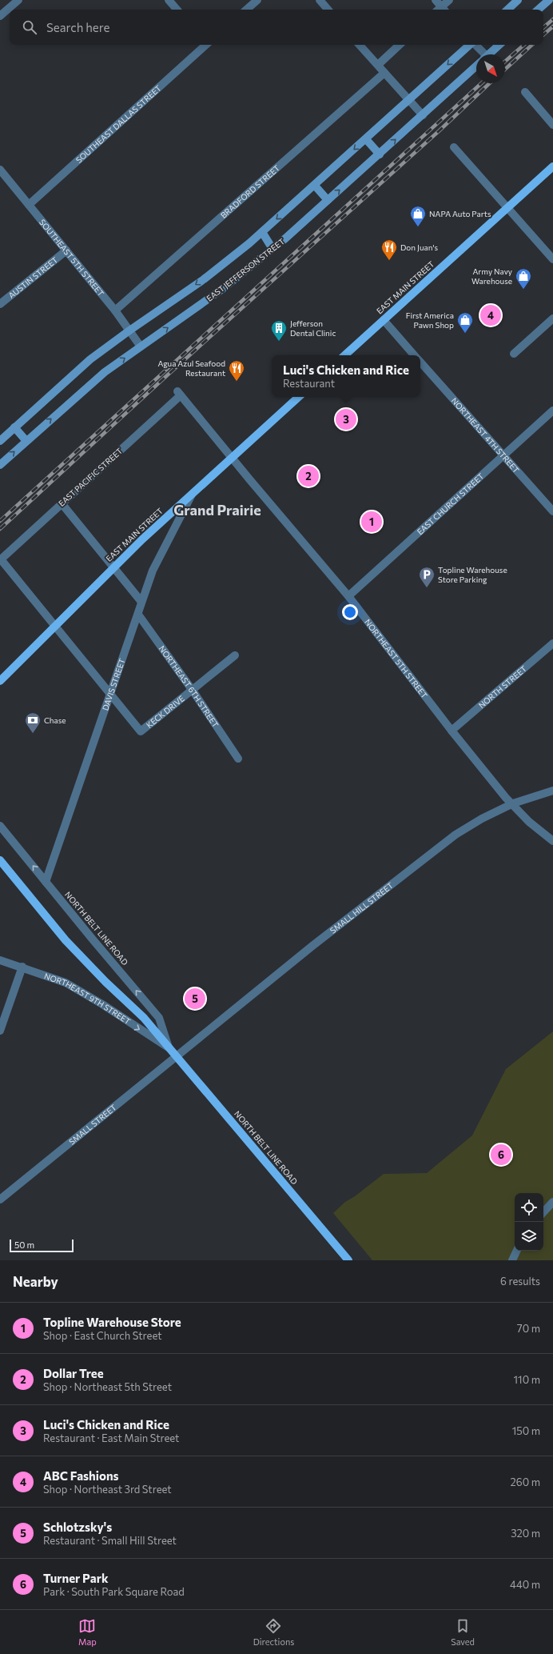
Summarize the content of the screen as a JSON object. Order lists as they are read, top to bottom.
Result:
{
  "streets": {
    "main road": ["EAST JEFFERSON STREET", "EAST MAIN STREET", "NORTH BELT LINE ROAD"],
    "street": [
      "SOUTHEAST DALLAS STREET",
      "BRADFORD STREET",
      "SOUTHEAST 5TH STREET",
      "AUSTIN STREET",
      "NORTHEAST 4TH STREET",
      "EAST PACIFIC STREET",
      "EAST CHURCH STREET",
      "NORTHEAST 5TH STREET",
      "DAVIS STREET",
      "NORTHEAST 6TH STREET",
      "NORTH STREET",
      "KECK DRIVE",
      "SMALL HILL STREET",
      "NORTHEAST 9TH STREET",
      "SMALL STREET"
    ]
  },
  "crossings": [
    ["SOUTHEAST DALLAS STREET", "SOUTHEAST 5TH STREET"],
    ["BRADFORD STREET", "SOUTHEAST 5TH STREET"],
    ["SOUTHEAST 5TH STREET", "EAST JEFFERSON STREET"],
    ["SOUTHEAST 5TH STREET", "AUSTIN STREET"],
    ["EAST MAIN STREET", "EAST PACIFIC STREET"],
    ["EAST MAIN STREET", "NORTHEAST 5TH STREET"],
    ["EAST MAIN STREET", "DAVIS STREET"],
    ["NORTHEAST 4TH STREET", "EAST CHURCH STREET"],
    ["EAST PACIFIC STREET", "NORTHEAST 5TH STREET"],
    ["EAST CHURCH STREET", "NORTHEAST 5TH STREET"],
    ["NORTHEAST 5TH STREET", "NORTH STREET"],
    ["NORTHEAST 5TH STREET", "SMALL HILL STREET"],
    ["DAVIS STREET", "NORTHEAST 6TH STREET"],
    ["DAVIS STREET", "KECK DRIVE"],
    ["DAVIS STREET", "NORTH BELT LINE ROAD"],
    ["NORTHEAST 6TH STREET", "KECK DRIVE"],
    ["SMALL HILL STREET", "SMALL STREET"],
    ["NORTH BELT LINE ROAD", "NORTHEAST 9TH STREET"],
    ["NORTH BELT LINE ROAD", "SMALL STREET"]
  ],
  "one_way": ["NORTHEAST 9TH STREET"],
  "districts": ["Grand Prairie"],
  "places": {
    "shop": ["NAPA Auto Parts", "Army Navy Warehouse", "First America Pawn Shop"],
    "restaurant": ["Don Juan's", "Agua Azul Seafood Restaurant"],
    "building": ["Jefferson Dental Clinic"],
    "parking": ["Topline Warehouse Store Parking"],
    "bank": ["Chase"]
  },
  "scale_bar": "50 m",
  "north": "bottom right",
  "page": {
    "search": "Search here",
    "pins": [
      "4",
      "3",
      "2",
      "1",
      "5",
      "6"
    ],
    "popup": ["Luci's Chicken and Rice", "Restaurant"],
    "scale": "50 m",
    "heading": ["Nearby", "6 results"],
    "list": [
      {
        "mark": "1",
        "name": "Topline Warehouse Store",
        "note": "Shop · East Church Street",
        "value": "70 m"
      },
      {
        "mark": "2",
        "name": "Dollar Tree",
        "note": "Shop · Northeast 5th Street",
        "value": "110 m"
      },
      {
        "mark": "3",
        "name": "Luci's Chicken and Rice",
        "note": "Restaurant · East Main Street",
        "value": "150 m"
      },
      {
        "mark": "4",
        "name": "ABC Fashions",
        "note": "Shop · Northeast 3rd Street",
        "value": "260 m"
      },
      {
        "mark": "5",
        "name": "Schlotzsky's",
        "note": "Restaurant · Small Hill Street",
        "value": "320 m"
      },
      {
        "mark": "6",
        "name": "Turner Park",
        "note": "Park · South Park Square Road",
        "value": "440 m"
      }
    ],
    "nav": ["Map", "Directions", "Saved"]
  }
}
